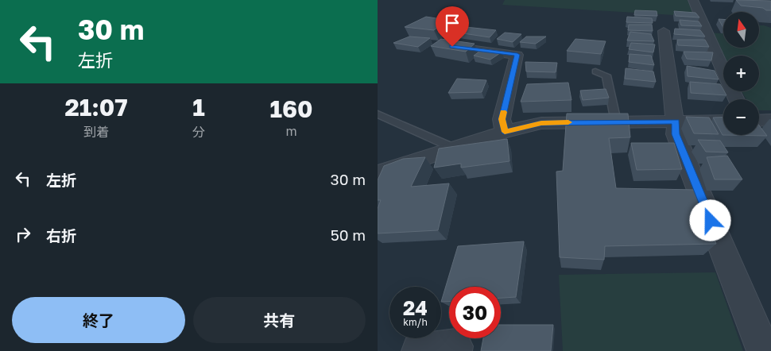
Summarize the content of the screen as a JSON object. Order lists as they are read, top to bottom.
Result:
{
  "north": "top",
  "page": {
    "turn": ["30 m", "左折"],
    "map_buttons": ["+", "−"],
    "eta": [
      "21:07",
      "到着",
      "1",
      "分",
      "160",
      "m"
    ],
    "list": [
      {
        "name": "左折",
        "value": "30 m"
      },
      {
        "name": "右折",
        "value": "50 m"
      }
    ],
    "speed": "24 km/h",
    "limit": "30",
    "buttons": ["終了", "共有"]
  }
}
